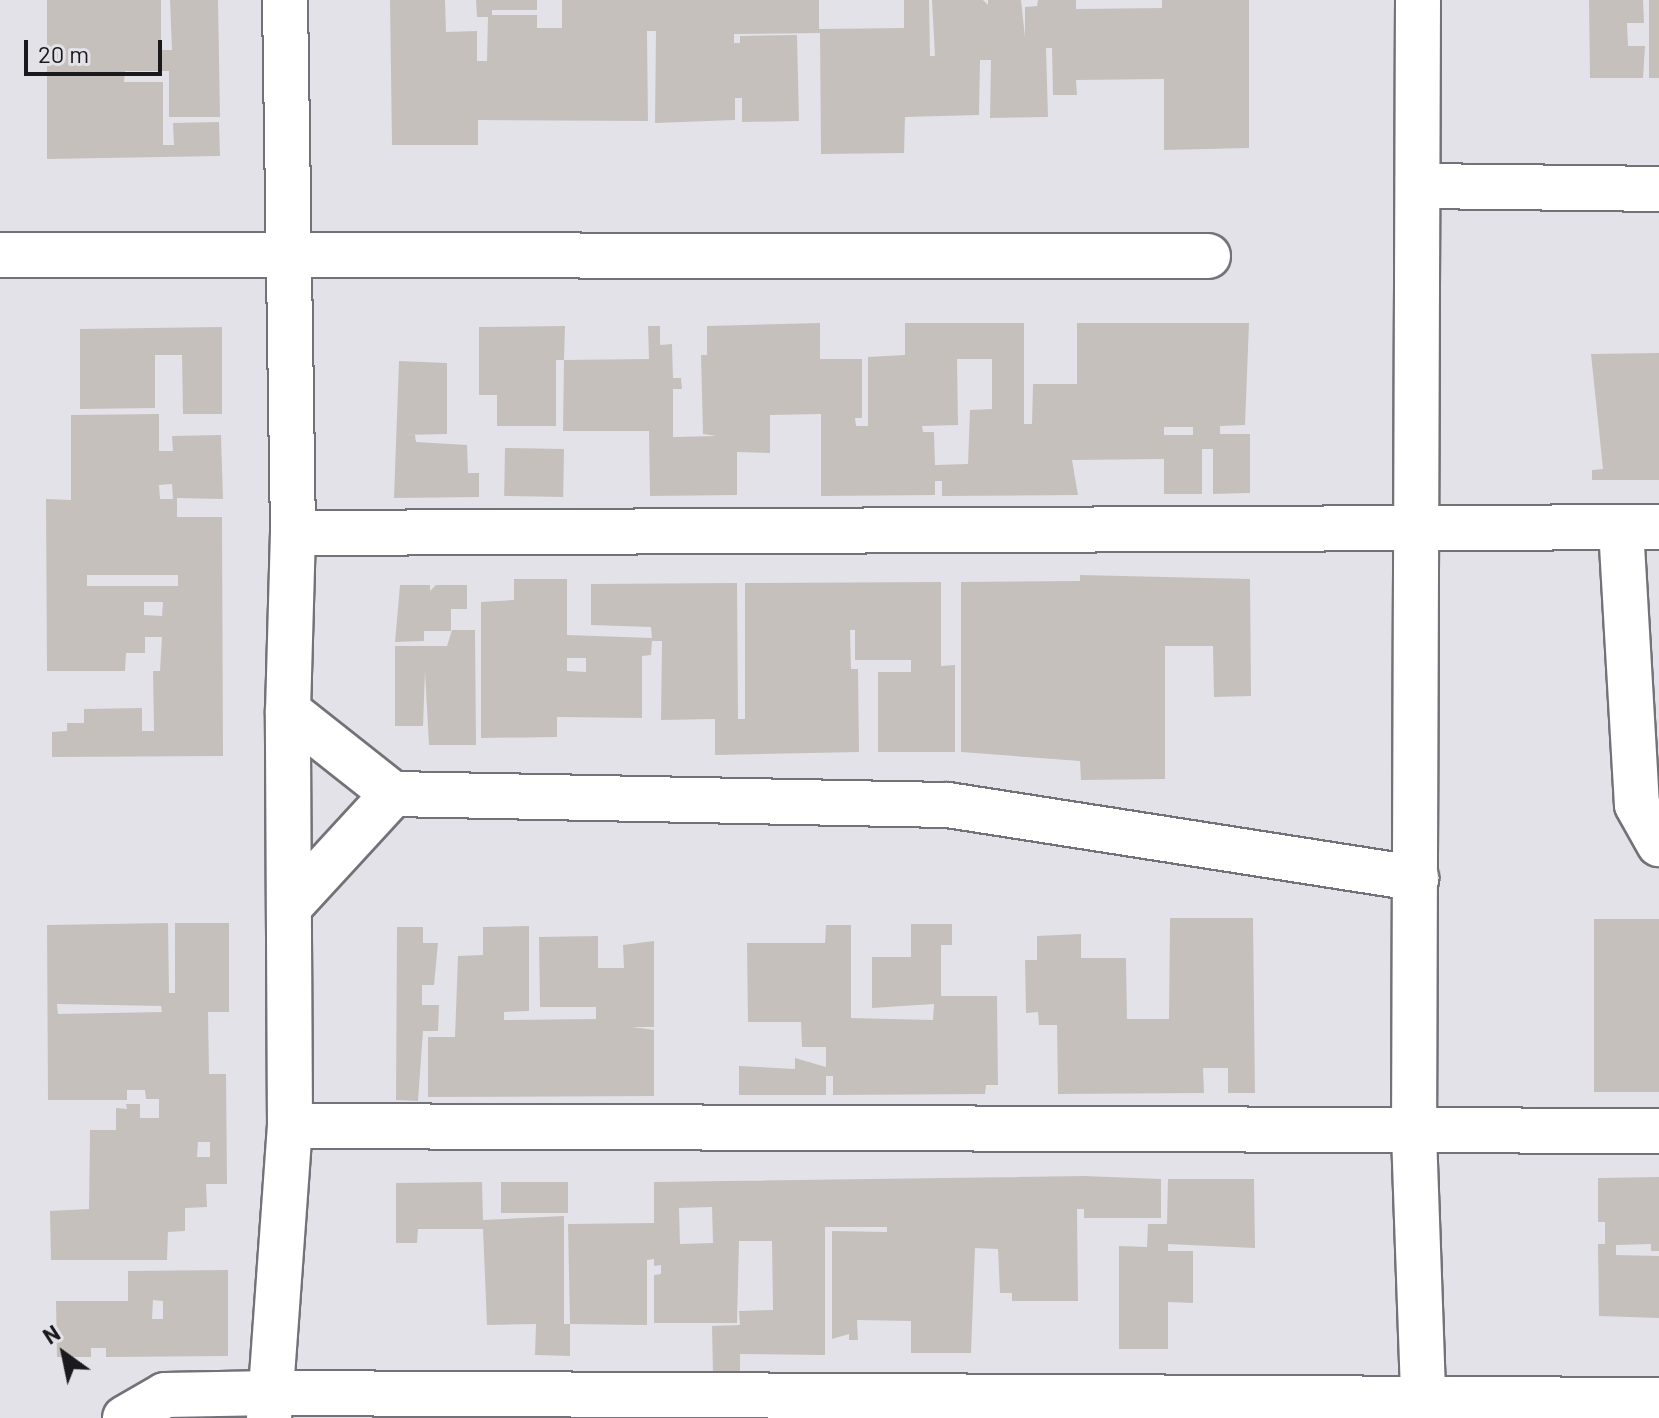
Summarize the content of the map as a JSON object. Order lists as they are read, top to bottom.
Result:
{
  "scale_bar": "20 m",
  "north": "top left"
}
